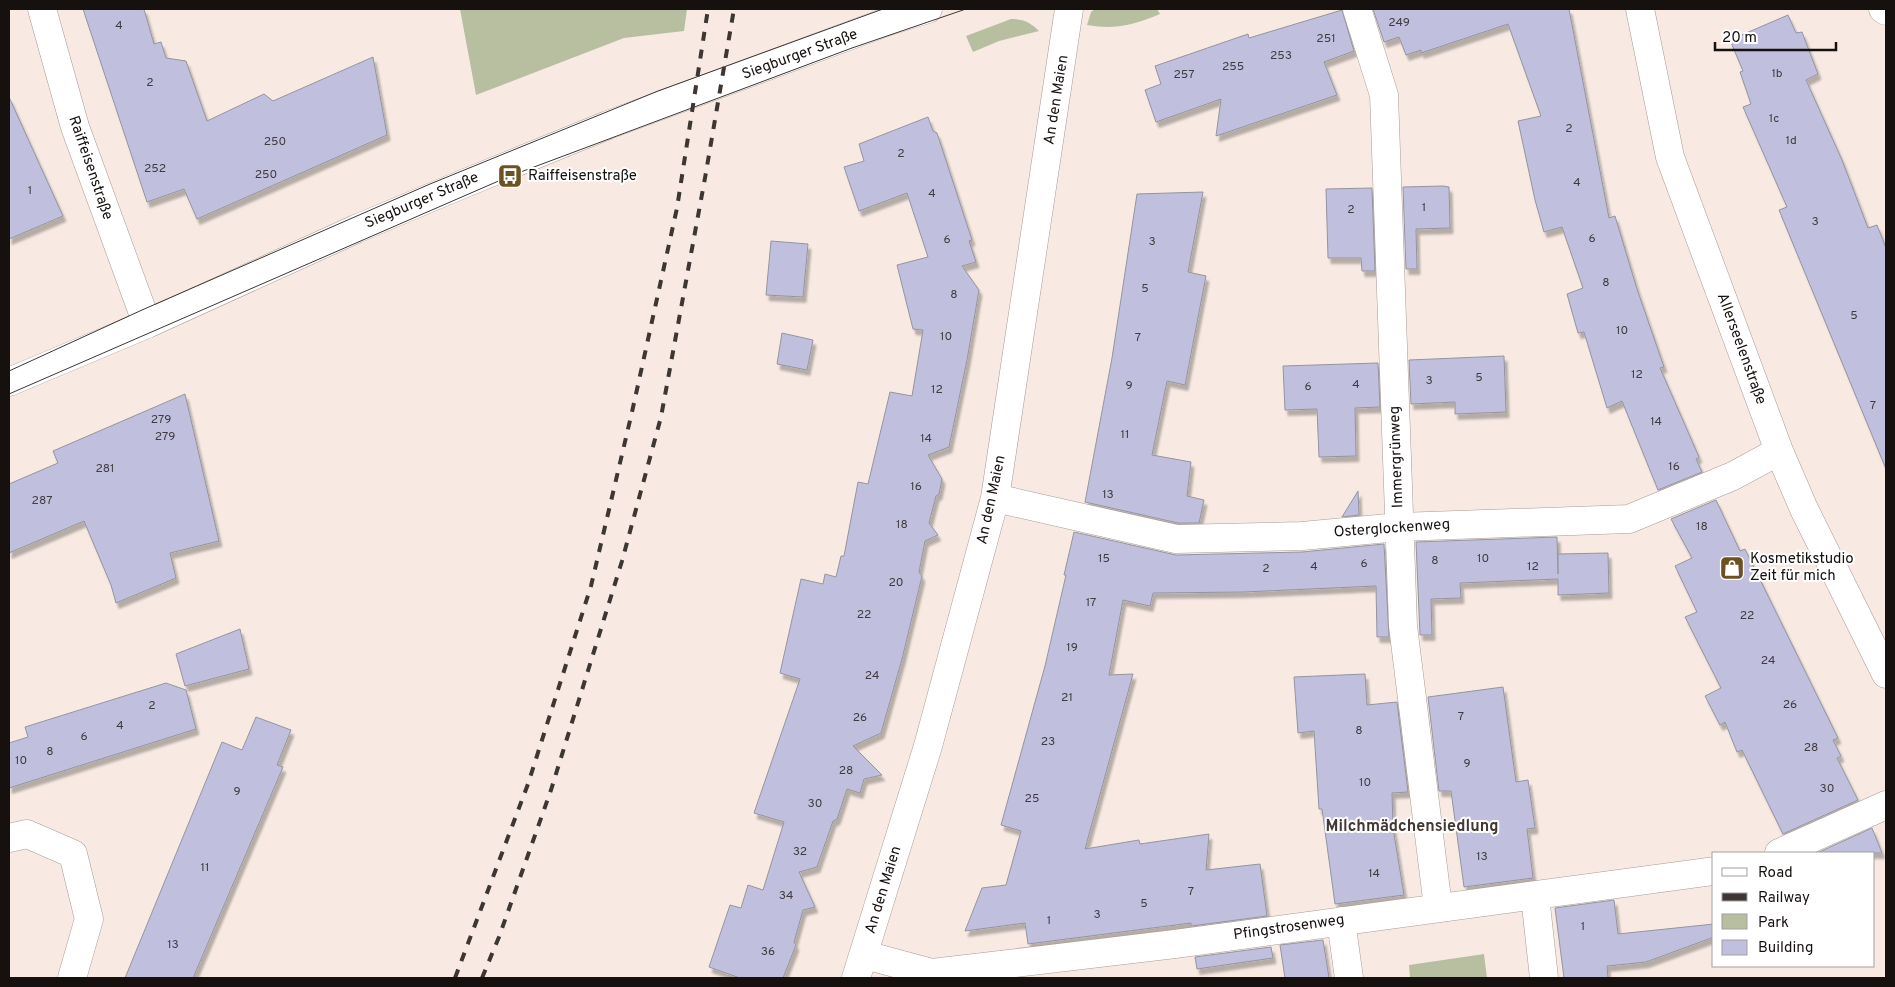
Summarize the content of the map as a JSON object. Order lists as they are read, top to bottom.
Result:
{
  "streets": {
    "street": [
      "Siegburger Straße",
      "An den Maien",
      "Raiffeisenstraße",
      "Allerseelenstraße",
      "Immergrünweg",
      "Osterglockenweg",
      "Pfingstrosenweg"
    ]
  },
  "crossings": [
    ["Siegburger Straße", "Raiffeisenstraße"],
    ["An den Maien", "Osterglockenweg"],
    ["An den Maien", "Pfingstrosenweg"],
    ["Allerseelenstraße", "Osterglockenweg"],
    ["Immergrünweg", "Osterglockenweg"],
    ["Immergrünweg", "Pfingstrosenweg"]
  ],
  "districts": ["Milchmädchensiedlung"],
  "places": {
    "bus stop": ["Raiffeisenstraße"],
    "shop": ["Kosmetikstudio Zeit für mich"]
  },
  "house_numbers": [
    "249",
    "4",
    "251",
    "253",
    "255",
    "1b",
    "257",
    "2",
    "1c",
    "2",
    "1d",
    "250",
    "2",
    "252",
    "250",
    "4",
    "1",
    "4",
    "1",
    "2",
    "3",
    "6",
    "6",
    "3",
    "8",
    "5",
    "8",
    "5",
    "10",
    "10",
    "7",
    "12",
    "5",
    "3",
    "4",
    "9",
    "6",
    "12",
    "7",
    "279",
    "14",
    "11",
    "279",
    "14",
    "16",
    "281",
    "16",
    "13",
    "287",
    "18",
    "18",
    "15",
    "10",
    "8",
    "6",
    "4",
    "12",
    "2",
    "20",
    "17",
    "22",
    "22",
    "19",
    "24",
    "24",
    "21",
    "26",
    "2",
    "7",
    "26",
    "4",
    "8",
    "6",
    "23",
    "28",
    "8",
    "10",
    "9",
    "28",
    "10",
    "30",
    "9",
    "25",
    "30",
    "32",
    "13",
    "11",
    "14",
    "7",
    "34",
    "5",
    "3",
    "1",
    "1",
    "13",
    "36"
  ],
  "legend": [
    "Road",
    "Railway",
    "Park",
    "Building"
  ],
  "scale_bar": "20 m"
}
